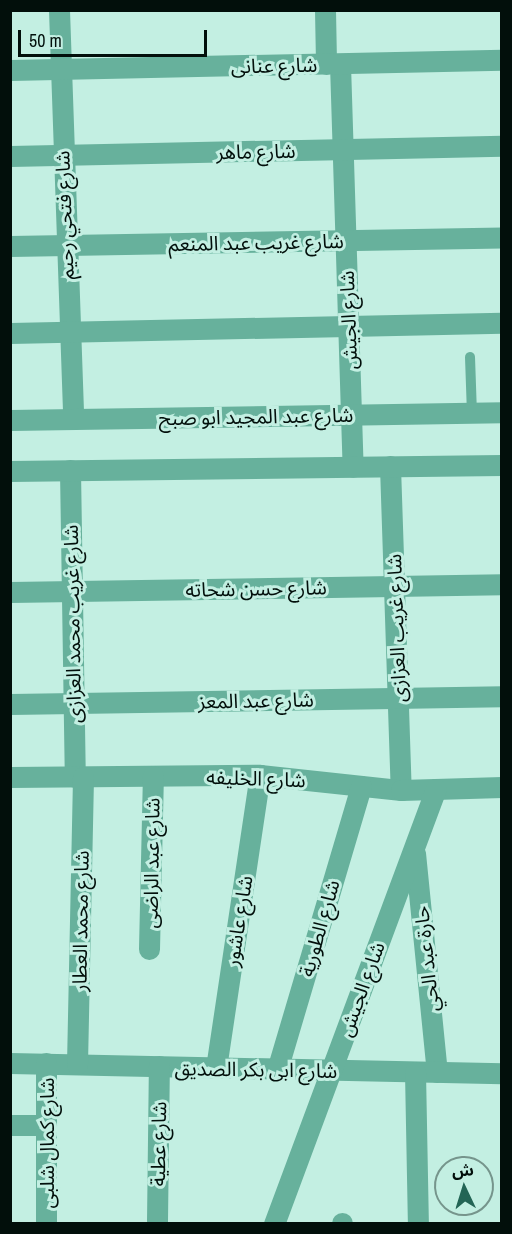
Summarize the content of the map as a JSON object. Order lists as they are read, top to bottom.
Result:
{
  "streets": {
    "street": [
      "شارع عنانى",
      "شارع ماهر",
      "شارع فتحي رحيم",
      "شارع غريب عبد المنعم",
      "شارع الجيش",
      "شارع عبد المجيد ابو صبح",
      "شارع حسن شحاته",
      "شارع غريب محمد العزازى",
      "شارع غريب العزازى",
      "شارع عبد المعز",
      "شارع الخليفه",
      "شارع عبد الراضى",
      "شارع محمد العطار",
      "شارع عاشور",
      "شارع الطورية",
      "حارة عبد الحي",
      "شارع ابى بكر الصديق",
      "شارع كمال شلبى",
      "شارع عطية"
    ]
  },
  "crossings": [
    ["شارع عنانى", "شارع فتحي رحيم"],
    ["شارع عنانى", "شارع الجيش"],
    ["شارع ماهر", "شارع فتحي رحيم"],
    ["شارع ماهر", "شارع الجيش"],
    ["شارع فتحي رحيم", "شارع غريب عبد المنعم"],
    ["شارع فتحي رحيم", "شارع عبد المجيد ابو صبح"],
    ["شارع غريب عبد المنعم", "شارع الجيش"],
    ["شارع الجيش", "شارع عبد المجيد ابو صبح"],
    ["شارع الجيش", "شارع الخليفه"],
    ["شارع الجيش", "حارة عبد الحي"],
    ["شارع الجيش", "شارع ابى بكر الصديق"],
    ["شارع حسن شحاته", "شارع غريب محمد العزازى"],
    ["شارع حسن شحاته", "شارع غريب العزازى"],
    ["شارع غريب محمد العزازى", "شارع عبد المعز"],
    ["شارع غريب محمد العزازى", "شارع الخليفه"],
    ["شارع غريب محمد العزازى", "شارع محمد العطار"],
    ["شارع غريب العزازى", "شارع عبد المعز"],
    ["شارع غريب العزازى", "شارع الخليفه"],
    ["شارع الخليفه", "شارع عبد الراضى"],
    ["شارع الخليفه", "شارع محمد العطار"],
    ["شارع الخليفه", "شارع عاشور"],
    ["شارع الخليفه", "شارع الطورية"],
    ["شارع محمد العطار", "شارع ابى بكر الصديق"],
    ["شارع عاشور", "شارع ابى بكر الصديق"],
    ["شارع الطورية", "شارع ابى بكر الصديق"],
    ["حارة عبد الحي", "شارع ابى بكر الصديق"],
    ["شارع ابى بكر الصديق", "شارع كمال شلبى"],
    ["شارع ابى بكر الصديق", "شارع عطية"]
  ],
  "scale_bar": "50 m",
  "north": "top"
}
